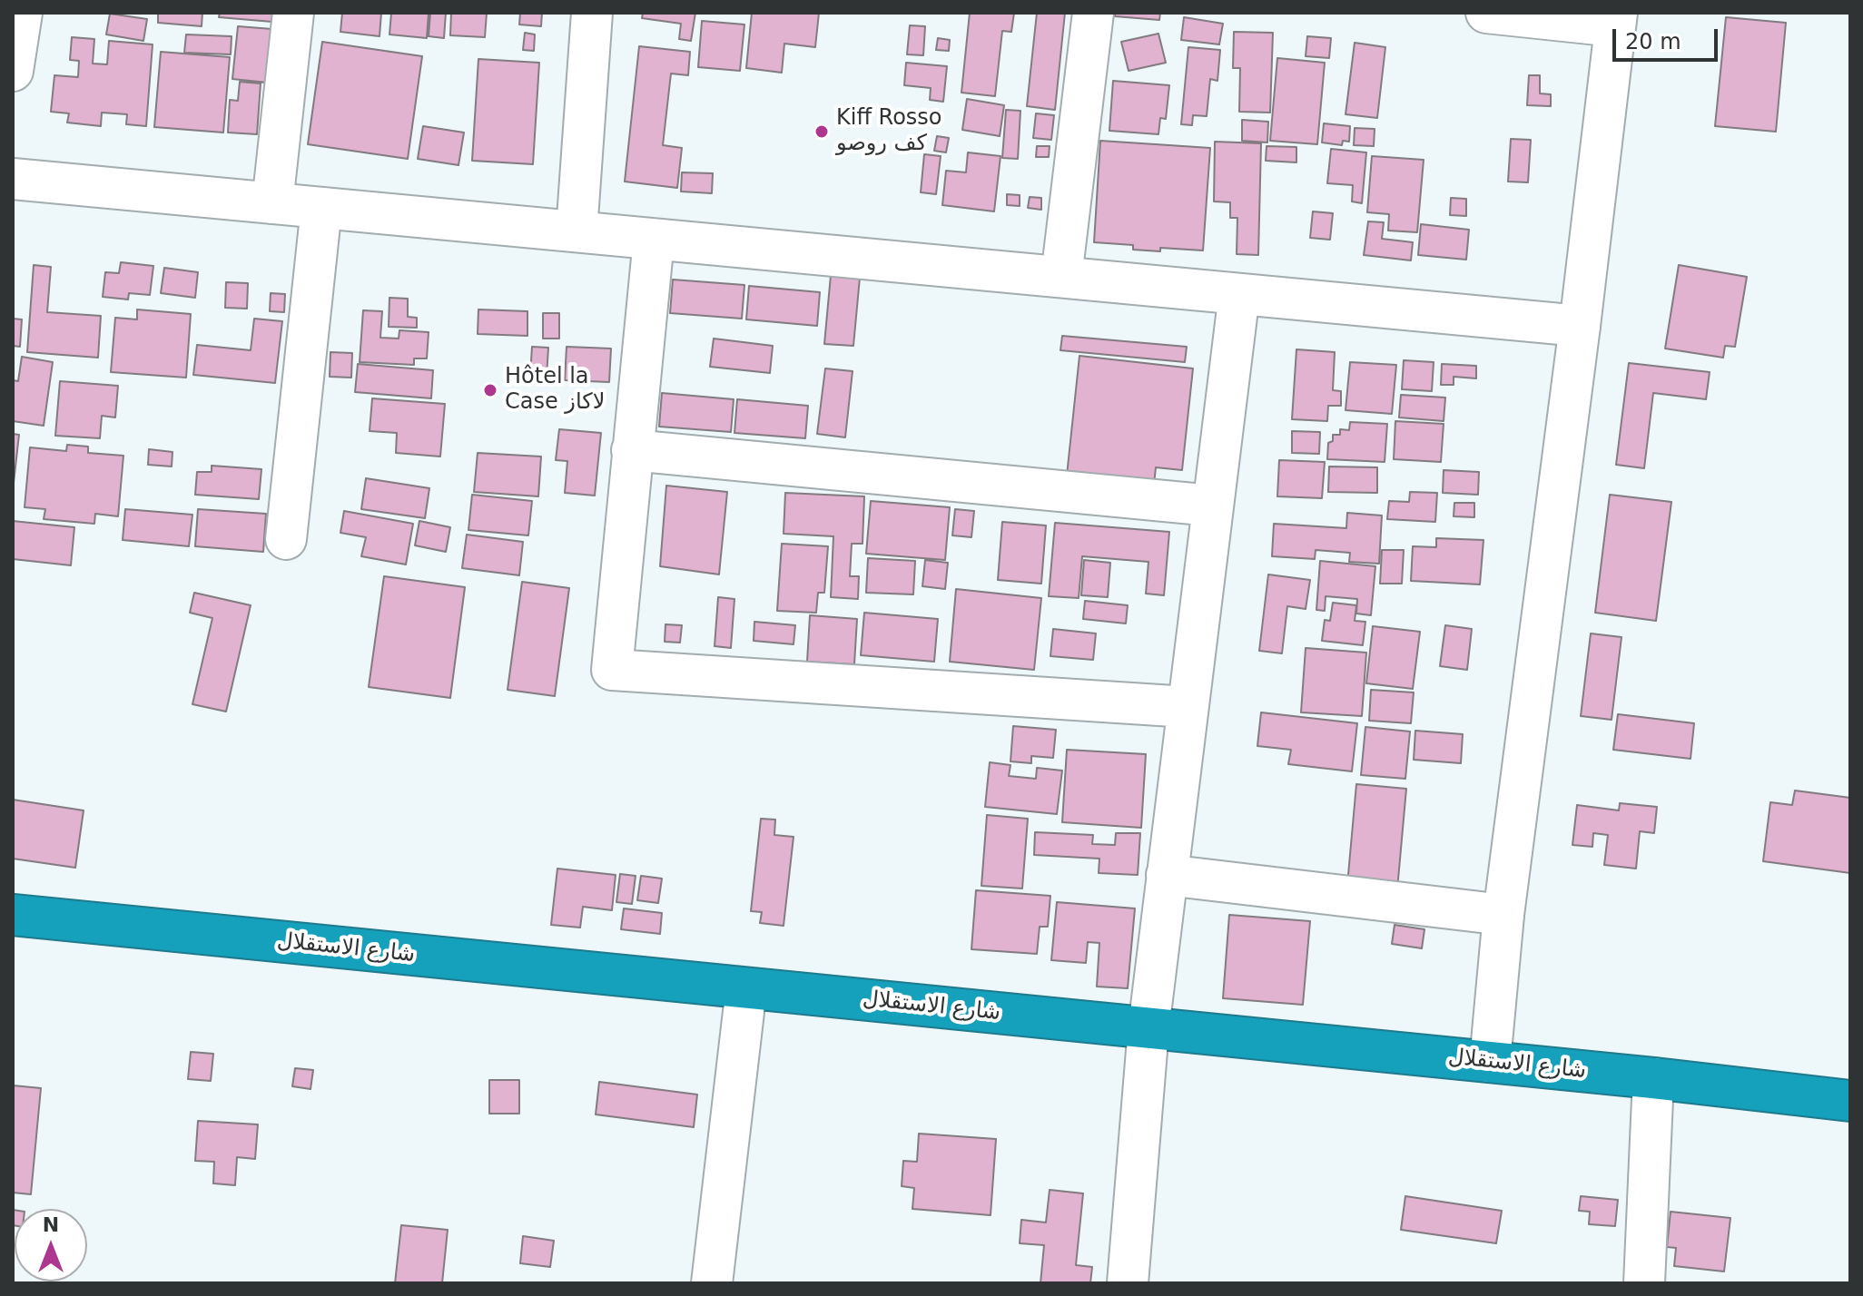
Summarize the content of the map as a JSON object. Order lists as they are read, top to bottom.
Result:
{
  "streets": {
    "highway": ["شارع الاستقلال"]
  },
  "places": ["Kiff Rosso كف روصو", "Hôtel la Case لاكاز"],
  "scale_bar": "20 m",
  "north": "top"
}
